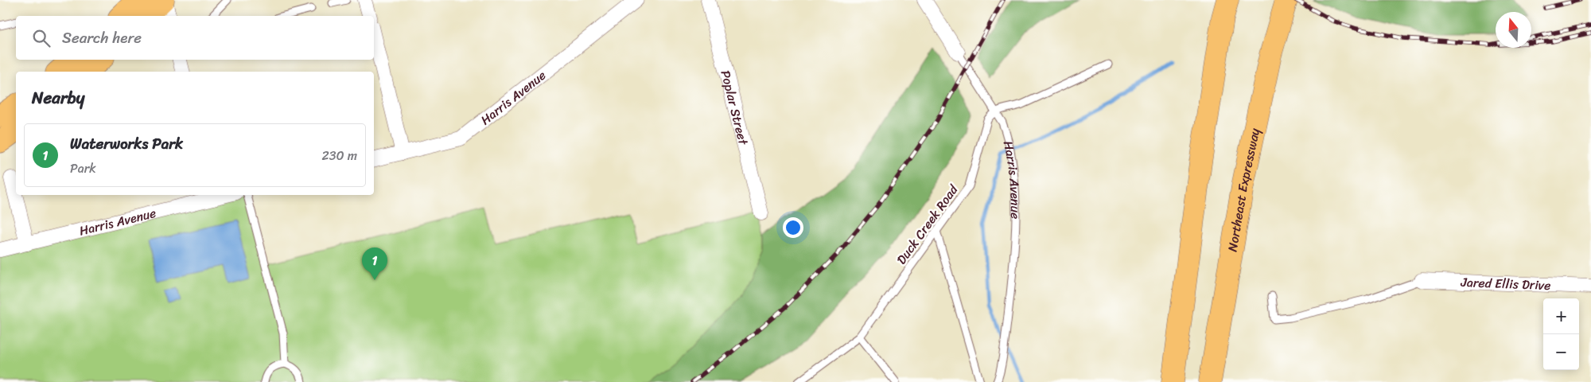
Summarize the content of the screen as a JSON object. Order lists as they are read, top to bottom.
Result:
{
  "streets": {
    "highway": ["Northeast Expressway"],
    "street": ["Harris Avenue", "Poplar Street", "Jared Ellis Drive"],
    "lane": ["Duck Creek Road"]
  },
  "crossings": [
    ["Harris Avenue", "Duck Creek Road"]
  ],
  "north": "top",
  "page": {
    "search": "Search here",
    "heading": "Nearby",
    "list": [
      {
        "mark": "1",
        "name": "Waterworks Park",
        "note": "Park",
        "value": "230 m"
      }
    ],
    "pins": "1",
    "map_buttons": ["+", "−"]
  }
}
